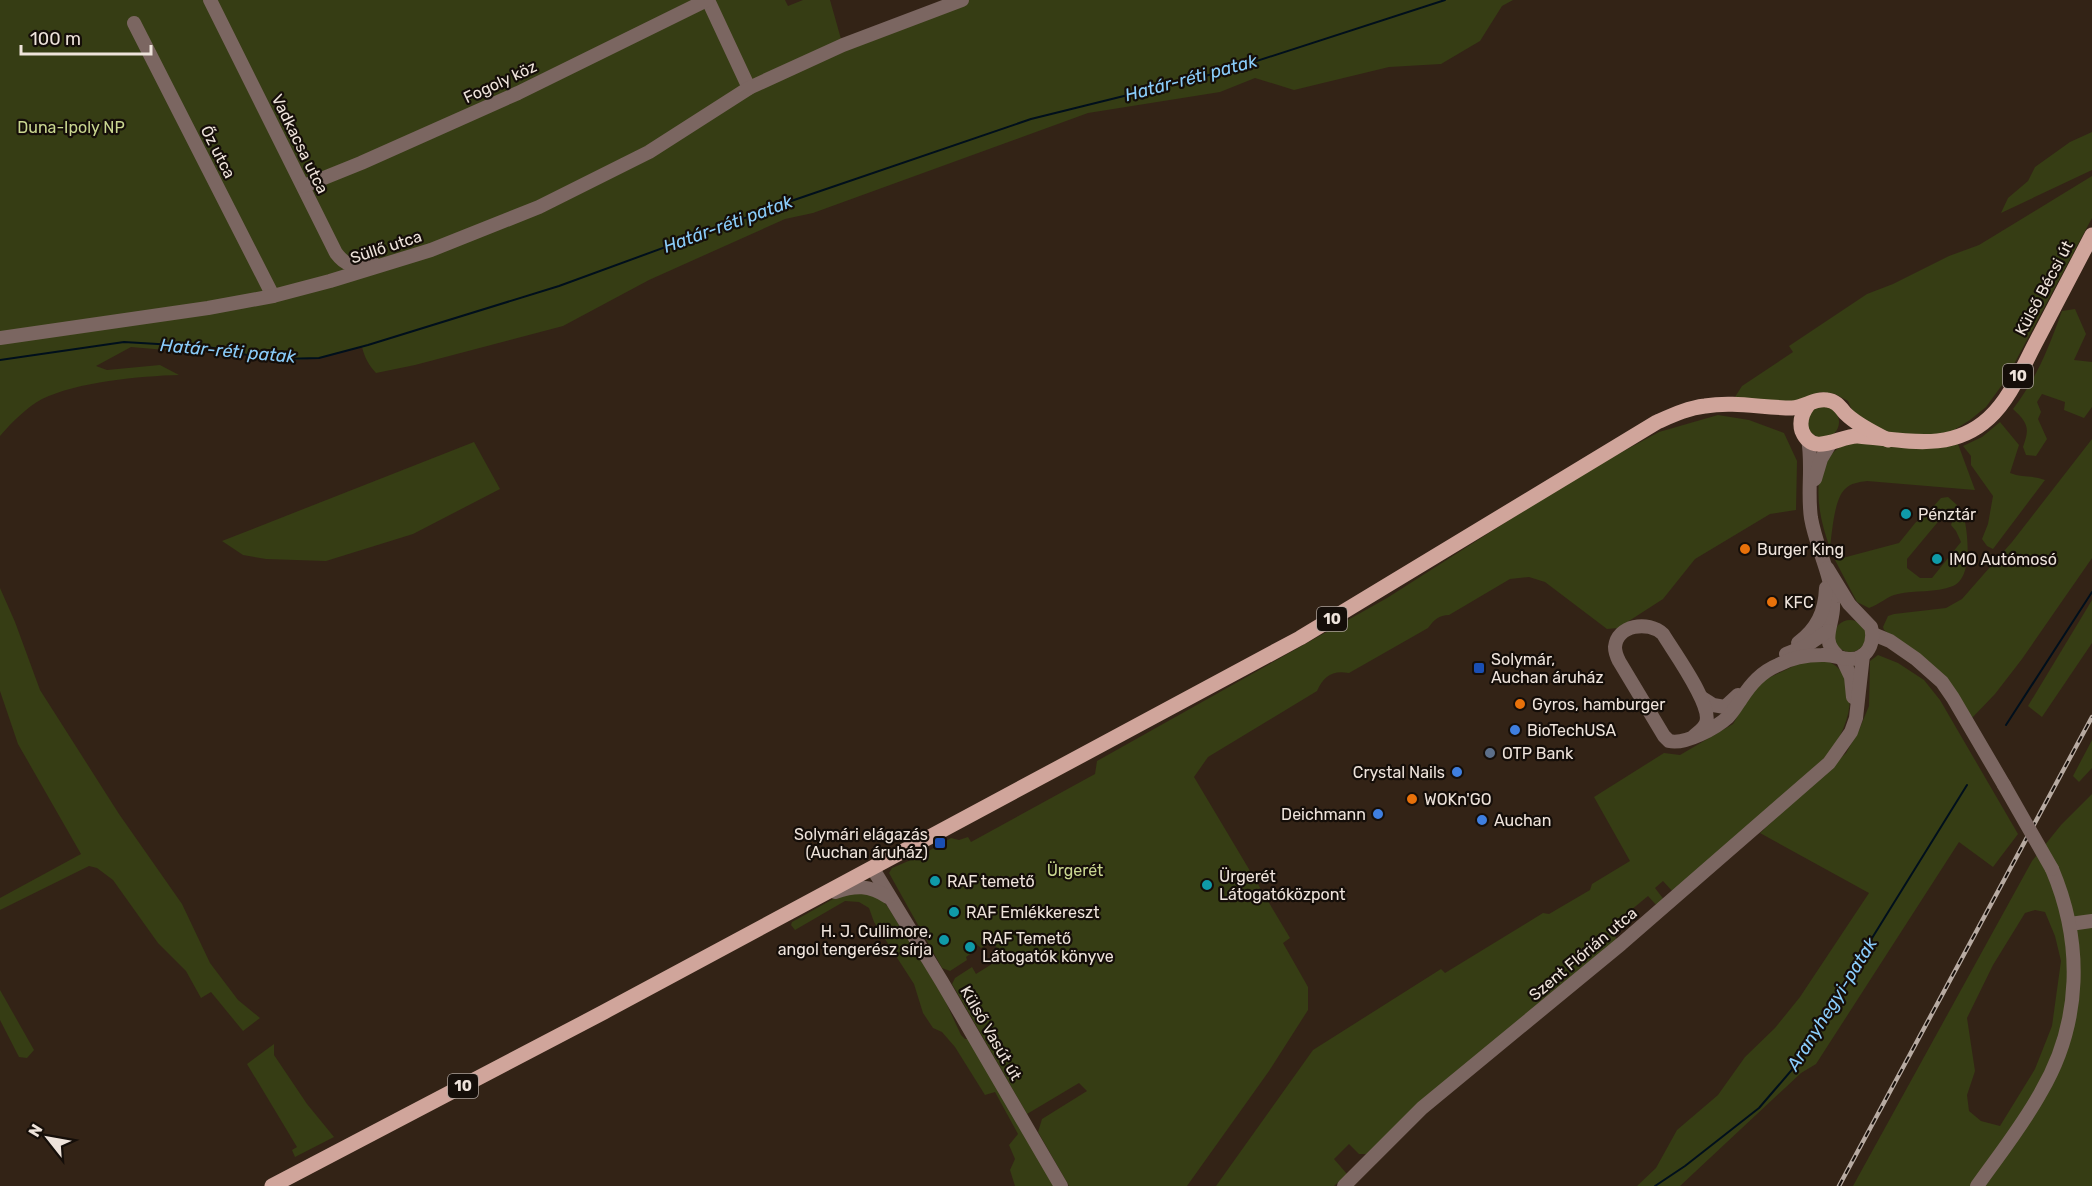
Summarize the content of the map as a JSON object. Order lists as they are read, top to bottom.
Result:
{
  "streets": {
    "main road": ["Külső Bécsi út", "10"],
    "street": [
      "Fogoly köz",
      "Vadkacsa utca",
      "Őz utca",
      "Süllő utca",
      "Szent Flórián utca",
      "Külső Vasút út"
    ]
  },
  "crossings": [
    ["Fogoly köz", "Vadkacsa utca"],
    ["Vadkacsa utca", "Süllő utca"],
    ["Őz utca", "Süllő utca"],
    ["Külső Bécsi út", "10"],
    ["10", "Külső Vasút út"]
  ],
  "water": ["Határ-réti patak", "Aranyhegyi-patak"],
  "parks": ["Duna-Ipoly NP", "Ürgerét"],
  "places": {
    "other": [
      "Pénztár",
      "Burger King",
      "IMO Autómosó",
      "KFC",
      "Gyros, hamburger",
      "BioTechUSA",
      "OTP Bank",
      "Crystal Nails",
      "WOKn'GO",
      "Deichmann",
      "Auchan",
      "RAF temető",
      "Ürgerét Látogatóközpont",
      "RAF Emlékkereszt",
      "H. J. Cullimore, angol tengerész sírja",
      "RAF Temető Látogatók könyve"
    ],
    "transit": ["Solymár, Auchan áruház", "Solymári elágazás (Auchan áruház)"]
  },
  "scale_bar": "100 m",
  "north": "top left"
}
